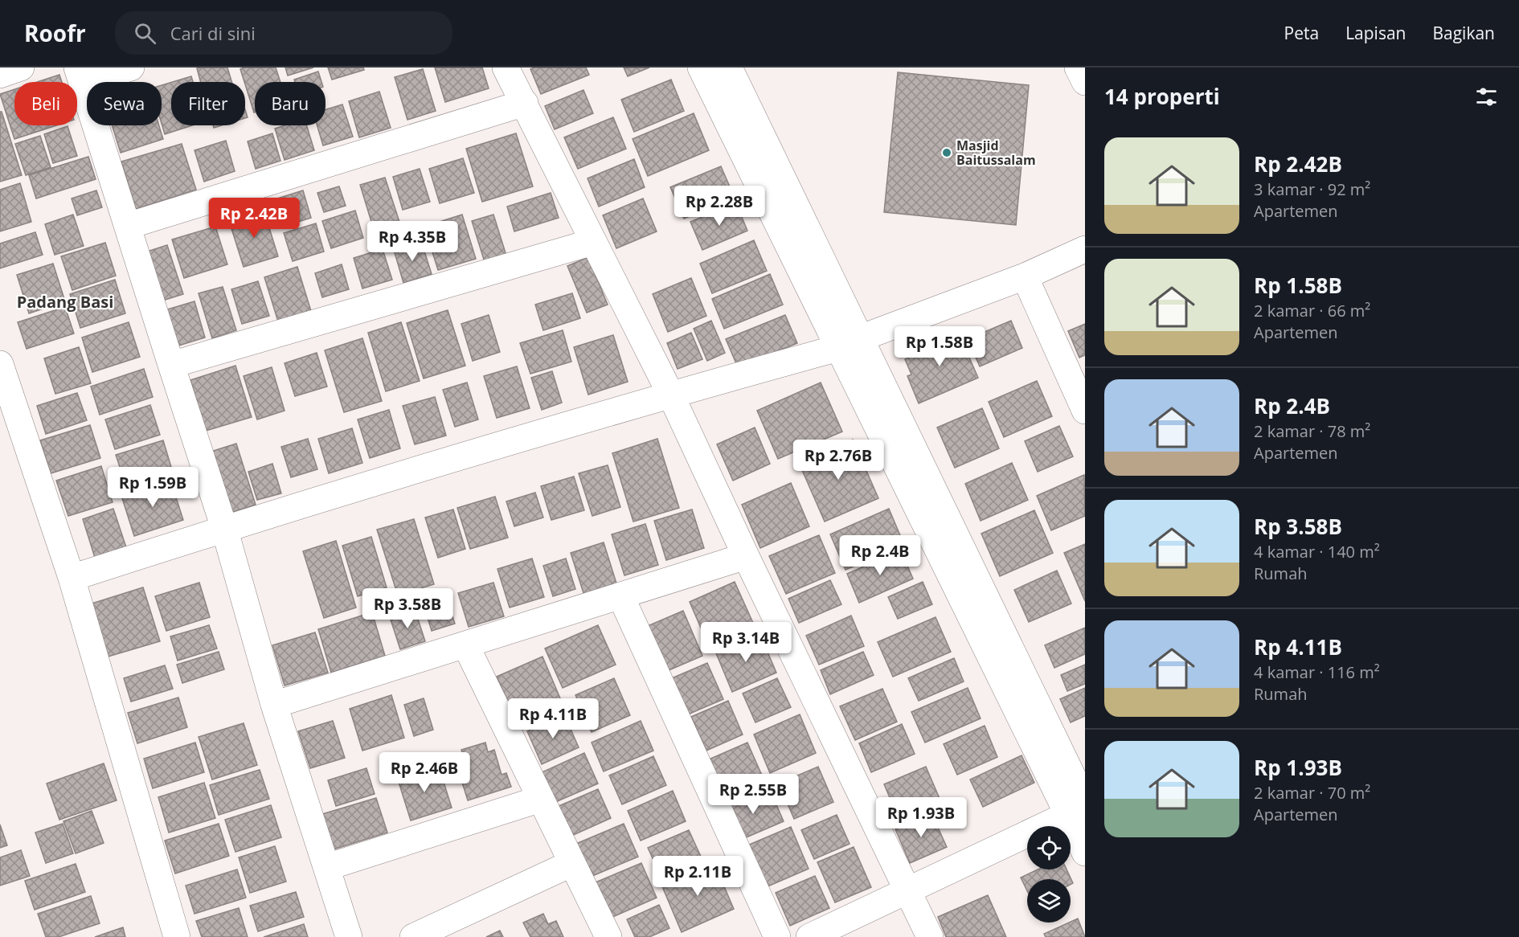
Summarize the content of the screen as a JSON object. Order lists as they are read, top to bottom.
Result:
{
  "districts": ["Padang Basi"],
  "places": ["Masjid Baitussalam"],
  "page": {
    "header": "Roofr",
    "search": "Cari di sini",
    "nav": ["Peta", "Lapisan", "Bagikan"],
    "heading": "14 properti",
    "chip": [
      "Beli",
      "Sewa",
      "Filter",
      "Baru"
    ],
    "list": [
      {
        "name": "Rp 2.42B",
        "note": "3 kamar · 92 m² · Apartemen"
      },
      {
        "name": "Rp 1.58B",
        "note": "2 kamar · 66 m² · Apartemen"
      },
      {
        "name": "Rp 2.4B",
        "note": "2 kamar · 78 m² · Apartemen"
      },
      {
        "name": "Rp 3.58B",
        "note": "4 kamar · 140 m² · Rumah"
      },
      {
        "name": "Rp 4.11B",
        "note": "4 kamar · 116 m² · Rumah"
      },
      {
        "name": "Rp 1.93B",
        "note": "2 kamar · 70 m² · Apartemen"
      }
    ],
    "price": [
      "Rp 2.28B",
      "Rp 2.42B",
      "Rp 4.35B",
      "Rp 1.58B",
      "Rp 2.76B",
      "Rp 1.59B",
      "Rp 2.4B",
      "Rp 3.58B",
      "Rp 3.14B",
      "Rp 4.11B",
      "Rp 2.46B",
      "Rp 2.55B",
      "Rp 1.93B",
      "Rp 2.11B"
    ]
  }
}
